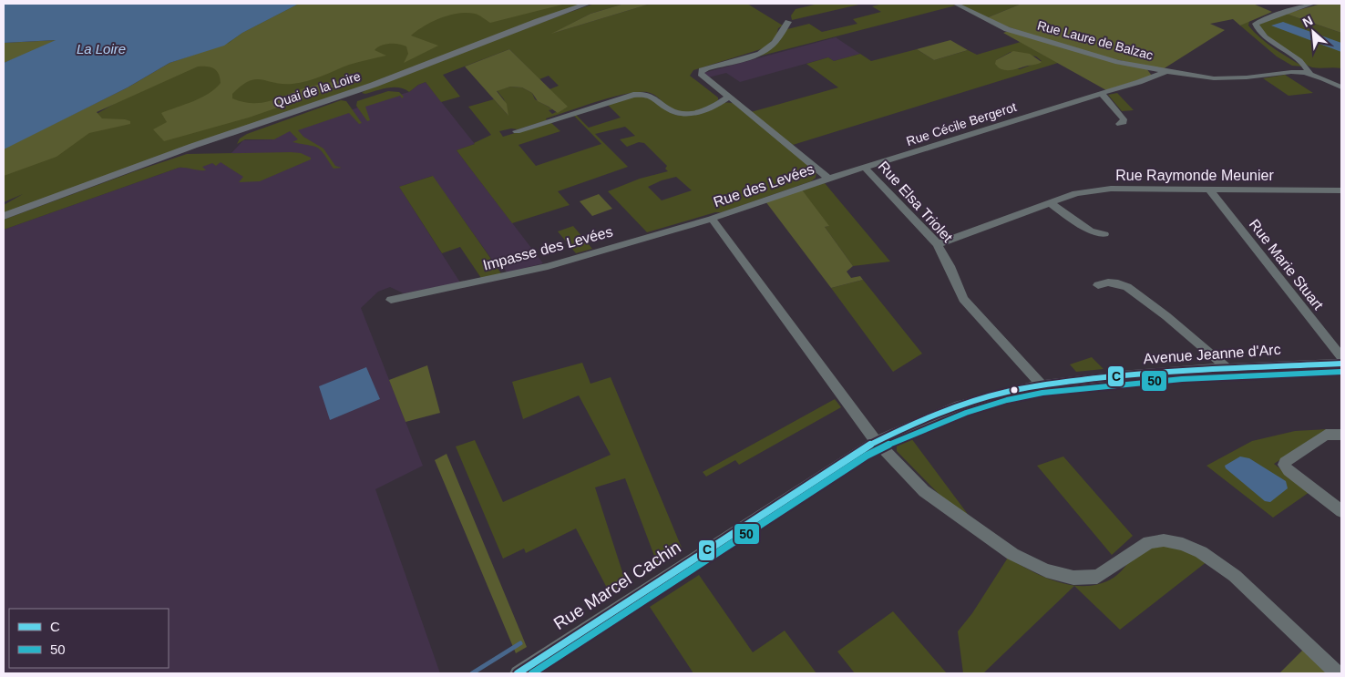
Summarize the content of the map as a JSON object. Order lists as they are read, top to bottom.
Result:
{
  "streets": {
    "main road": ["Quai de la Loire"],
    "street": [
      "Rue Laure de Balzac",
      "Rue Cécile Bergerot",
      "Rue Raymonde Meunier",
      "Rue des Levées",
      "Rue Elsa Triolet",
      "Impasse des Levées",
      "Rue Marie Stuart",
      "Avenue Jeanne d'Arc",
      "Rue Marcel Cachin"
    ]
  },
  "crossings": [
    ["Rue Laure de Balzac", "Rue Cécile Bergerot"],
    ["Rue Cécile Bergerot", "Rue des Levées"],
    ["Rue Cécile Bergerot", "Rue Elsa Triolet"],
    ["Rue Raymonde Meunier", "Rue Elsa Triolet"],
    ["Rue Raymonde Meunier", "Rue Marie Stuart"],
    ["Rue des Levées", "Impasse des Levées"],
    ["Rue des Levées", "Avenue Jeanne d'Arc"],
    ["Rue des Levées", "Rue Marcel Cachin"],
    ["Rue Elsa Triolet", "Avenue Jeanne d'Arc"],
    ["Avenue Jeanne d'Arc", "Rue Marcel Cachin"]
  ],
  "water": ["La Loire"],
  "lines": ["transit line C", "transit line 50"],
  "legend": ["C", "50"],
  "north": "top left"
}
